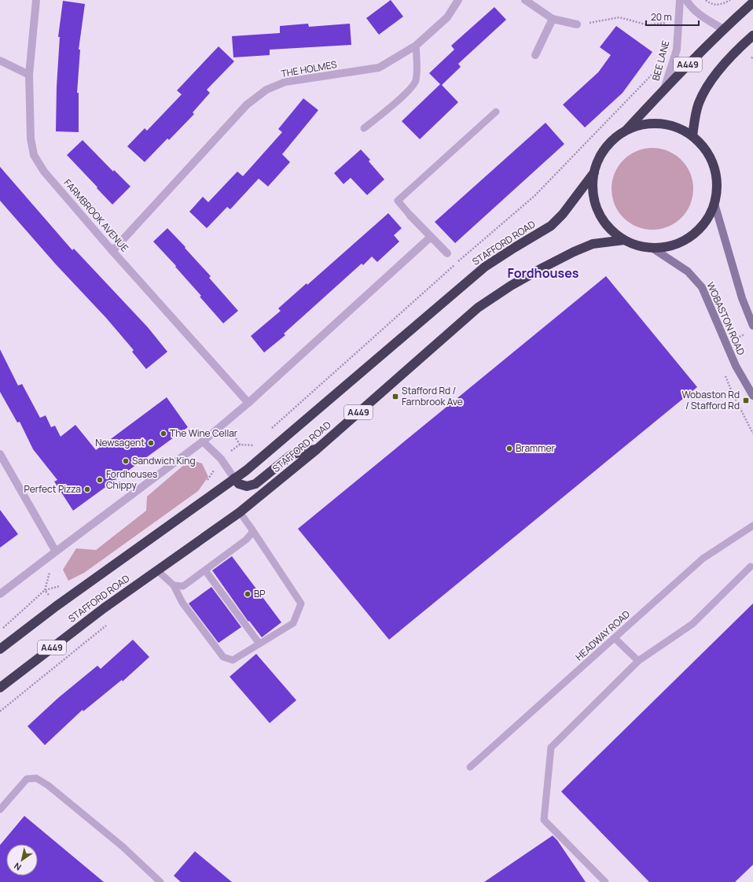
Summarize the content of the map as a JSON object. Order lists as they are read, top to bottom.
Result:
{
  "streets": {
    "highway": ["A449", "STAFFORD ROAD"],
    "street": [
      "BEE LANE",
      "THE HOLMES",
      "FARMBROOK AVENUE",
      "WOBASTON ROAD"
    ],
    "lane": ["HEADWAY ROAD"]
  },
  "crossings": [
    ["BEE LANE", "A449"],
    ["A449", "STAFFORD ROAD"],
    ["A449", "WOBASTON ROAD"],
    ["THE HOLMES", "FARMBROOK AVENUE"]
  ],
  "districts": ["Fordhouses"],
  "places": {
    "transit": ["Stafford Rd / Farnbrook Ave", "Wobaston Rd / Stafford Rd"],
    "other": [
      "The Wine Cellar",
      "Newsagent",
      "Brammer",
      "Sandwich King",
      "Fordhouses Chippy",
      "Perfect Pizza",
      "BP"
    ]
  },
  "scale_bar": "20 m",
  "north": "bottom left"
}
